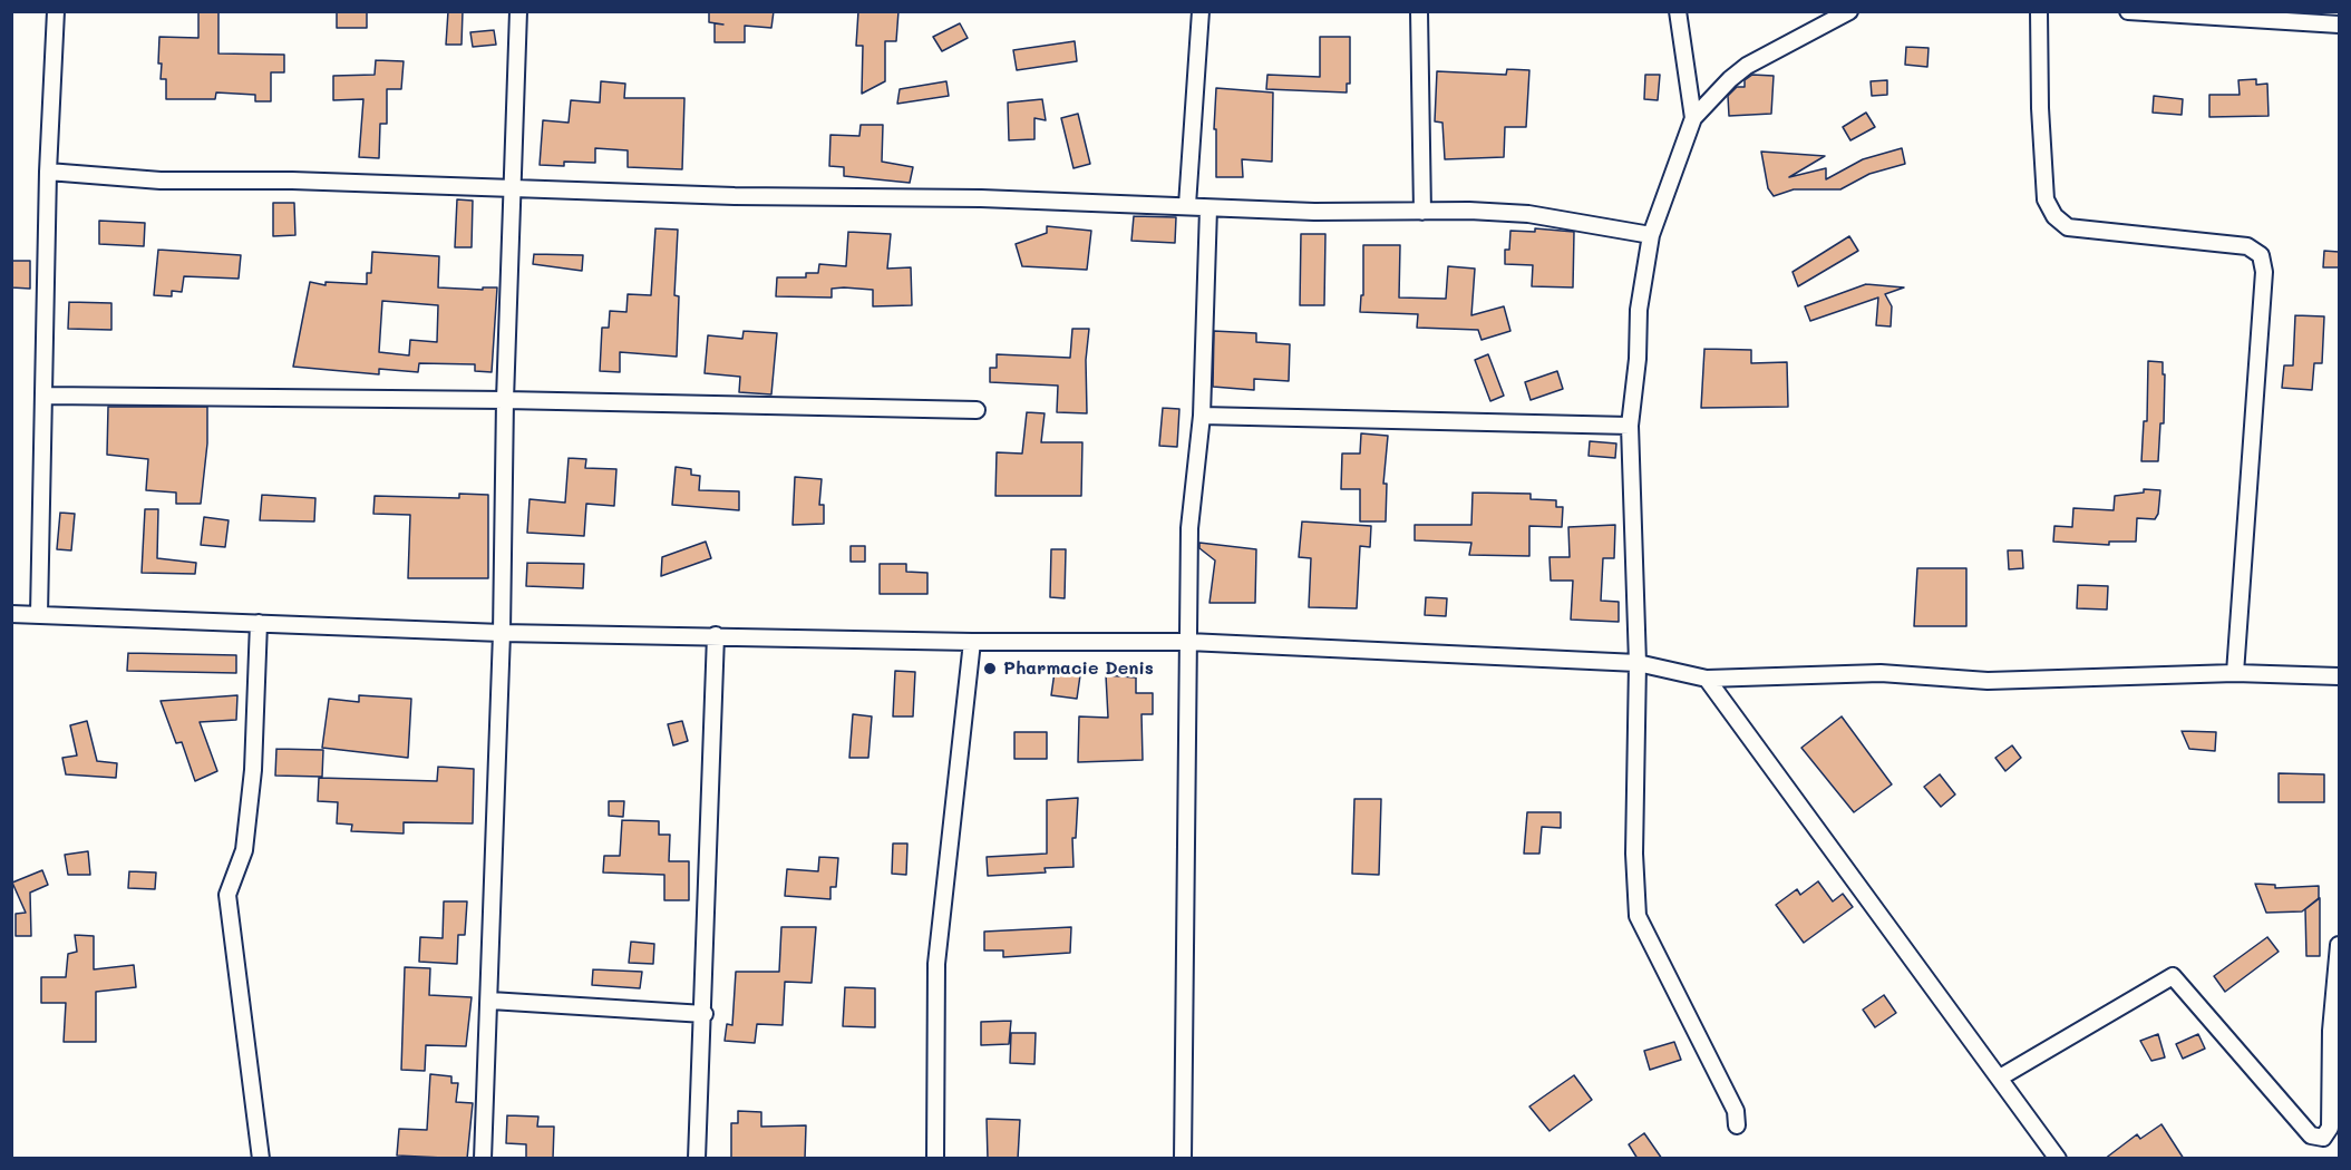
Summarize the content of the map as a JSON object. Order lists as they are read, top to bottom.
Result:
{
  "places": ["Pharmacie Denis"]
}
